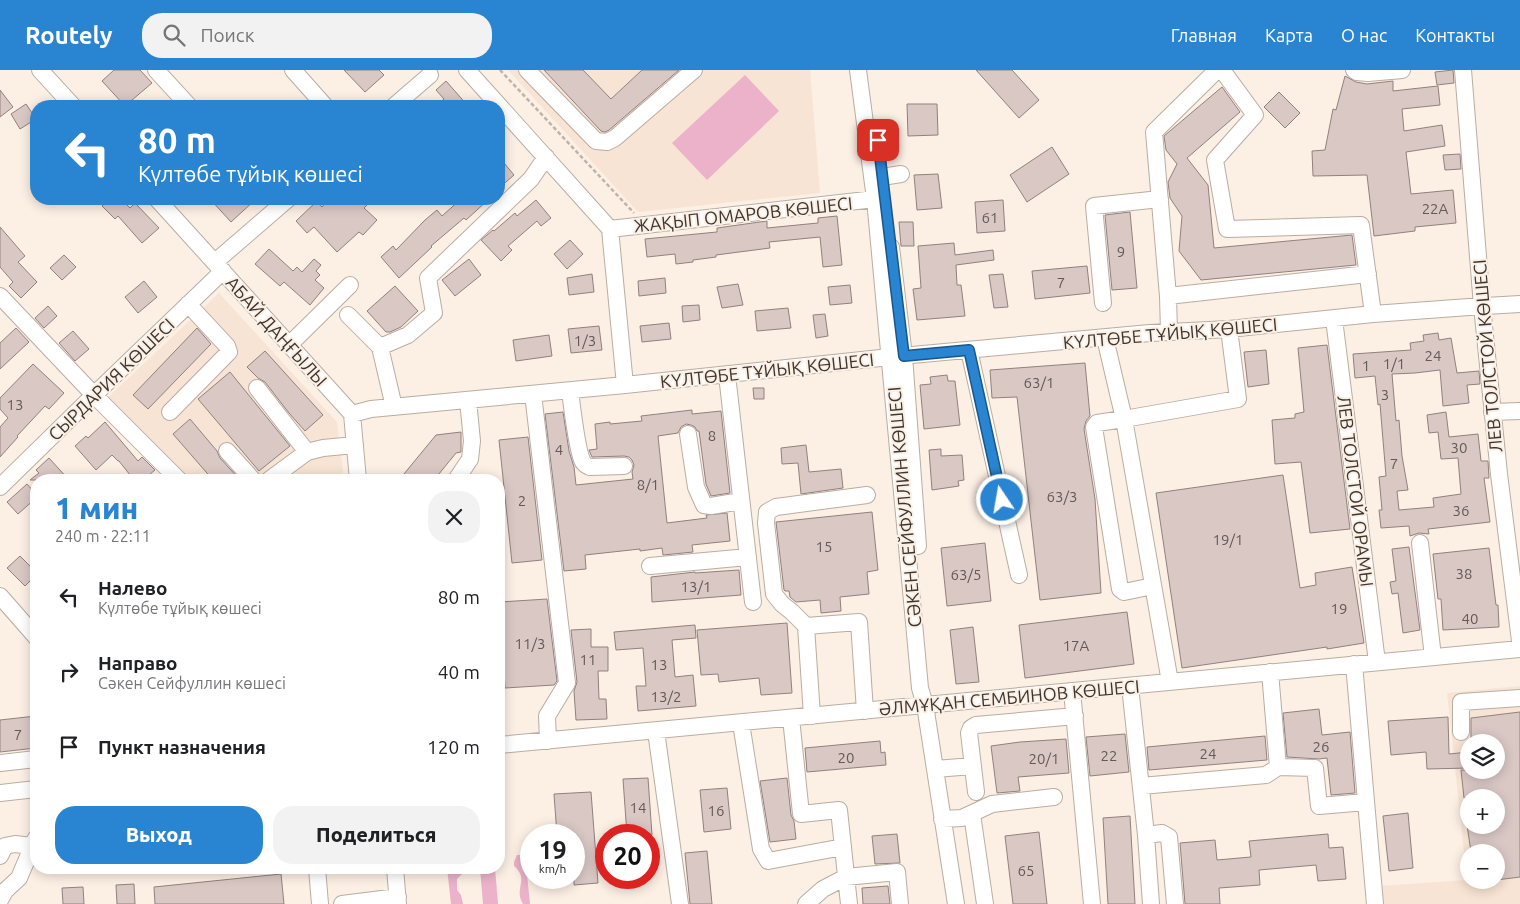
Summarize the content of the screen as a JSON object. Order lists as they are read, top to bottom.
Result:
{
  "streets": {
    "street": [
      "ЖАҚЫП ОМАРОВ КӨШЕСІ",
      "АБАЙ ДАҢҒЫЛЫ",
      "КҮЛТӨБЕ ТҰЙЫҚ КӨШЕСІ",
      "ЛЕВ ТОЛСТОЙ КӨШЕСІ",
      "СЫРДАРИЯ КӨШЕСІ",
      "ЛЕВ ТОЛСТОЙ ОРАМЫ",
      "СӘКЕН СЕЙФУЛЛИН КӨШЕСІ",
      "ӘЛМҰҚАН СЕМБИНОВ КӨШЕСІ"
    ]
  },
  "crossings": [
    ["ЖАҚЫП ОМАРОВ КӨШЕСІ", "КҮЛТӨБЕ ТҰЙЫҚ КӨШЕСІ"],
    ["ЖАҚЫП ОМАРОВ КӨШЕСІ", "СӘКЕН СЕЙФУЛЛИН КӨШЕСІ"],
    ["АБАЙ ДАҢҒЫЛЫ", "КҮЛТӨБЕ ТҰЙЫҚ КӨШЕСІ"],
    ["АБАЙ ДАҢҒЫЛЫ", "СЫРДАРИЯ КӨШЕСІ"],
    ["КҮЛТӨБЕ ТҰЙЫҚ КӨШЕСІ", "ЛЕВ ТОЛСТОЙ КӨШЕСІ"],
    ["КҮЛТӨБЕ ТҰЙЫҚ КӨШЕСІ", "ЛЕВ ТОЛСТОЙ ОРАМЫ"],
    ["КҮЛТӨБЕ ТҰЙЫҚ КӨШЕСІ", "СӘКЕН СЕЙФУЛЛИН КӨШЕСІ"],
    ["ЛЕВ ТОЛСТОЙ ОРАМЫ", "ӘЛМҰҚАН СЕМБИНОВ КӨШЕСІ"],
    ["СӘКЕН СЕЙФУЛЛИН КӨШЕСІ", "ӘЛМҰҚАН СЕМБИНОВ КӨШЕСІ"]
  ],
  "house_numbers": [
    "22А",
    "61",
    "9",
    "7",
    "1/3",
    "24",
    "1/1",
    "1",
    "63/1",
    "3",
    "13",
    "8",
    "30",
    "4",
    "7",
    "8/1",
    "63/3",
    "2",
    "36",
    "19/1",
    "15",
    "38",
    "63/5",
    "13/1",
    "19",
    "40",
    "11/3",
    "17А",
    "11",
    "13",
    "13/2",
    "7",
    "26",
    "24",
    "22",
    "20",
    "20/1",
    "14",
    "16",
    "65"
  ],
  "page": {
    "header": "Routely",
    "search": "Поиск",
    "nav": [
      "Главная",
      "Карта",
      "О нас",
      "Контакты"
    ],
    "turn": ["80 m", "Күлтөбе тұйық көшесі"],
    "heading": ["1 мин", "240 m · 22:11"],
    "list": [
      {
        "name": "Налево",
        "note": "Күлтөбе тұйық көшесі",
        "value": "80 m"
      },
      {
        "name": "Направо",
        "note": "Сәкен Сейфуллин көшесі",
        "value": "40 m"
      },
      {
        "name": "Пункт назначения",
        "value": "120 m"
      }
    ],
    "map_buttons": ["+", "−"],
    "buttons": ["Выход", "Поделиться"],
    "speed": "19 km/h",
    "limit": "20"
  }
}
